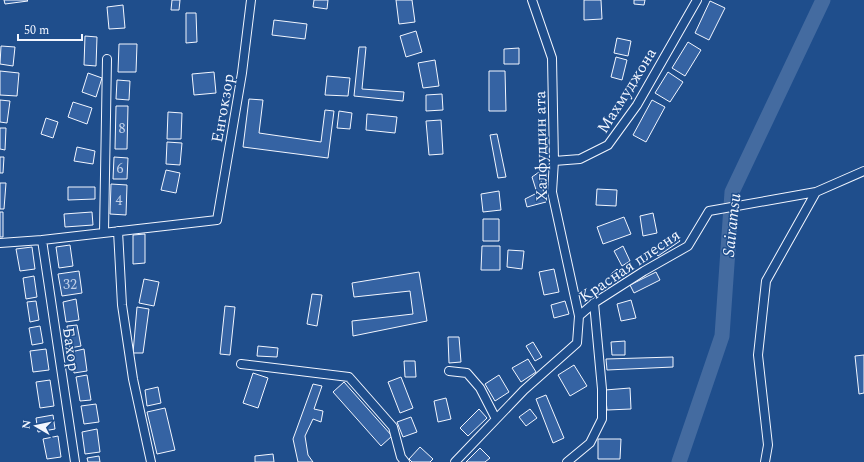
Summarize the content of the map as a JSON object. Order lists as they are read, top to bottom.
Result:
{
  "streets": {
    "street": [
      "Махмуджона",
      "Енгокзор",
      "Халфуддин ата",
      "Красная плесня",
      "Бахор"
    ]
  },
  "crossings": [
    ["Махмуджона", "Халфуддин ата"],
    ["Халфуддин ата", "Красная плесня"]
  ],
  "water": ["Sairamsu"],
  "house_numbers": [
    "8",
    "6",
    "4",
    "32"
  ],
  "scale_bar": "50 m",
  "north": "left"
}
